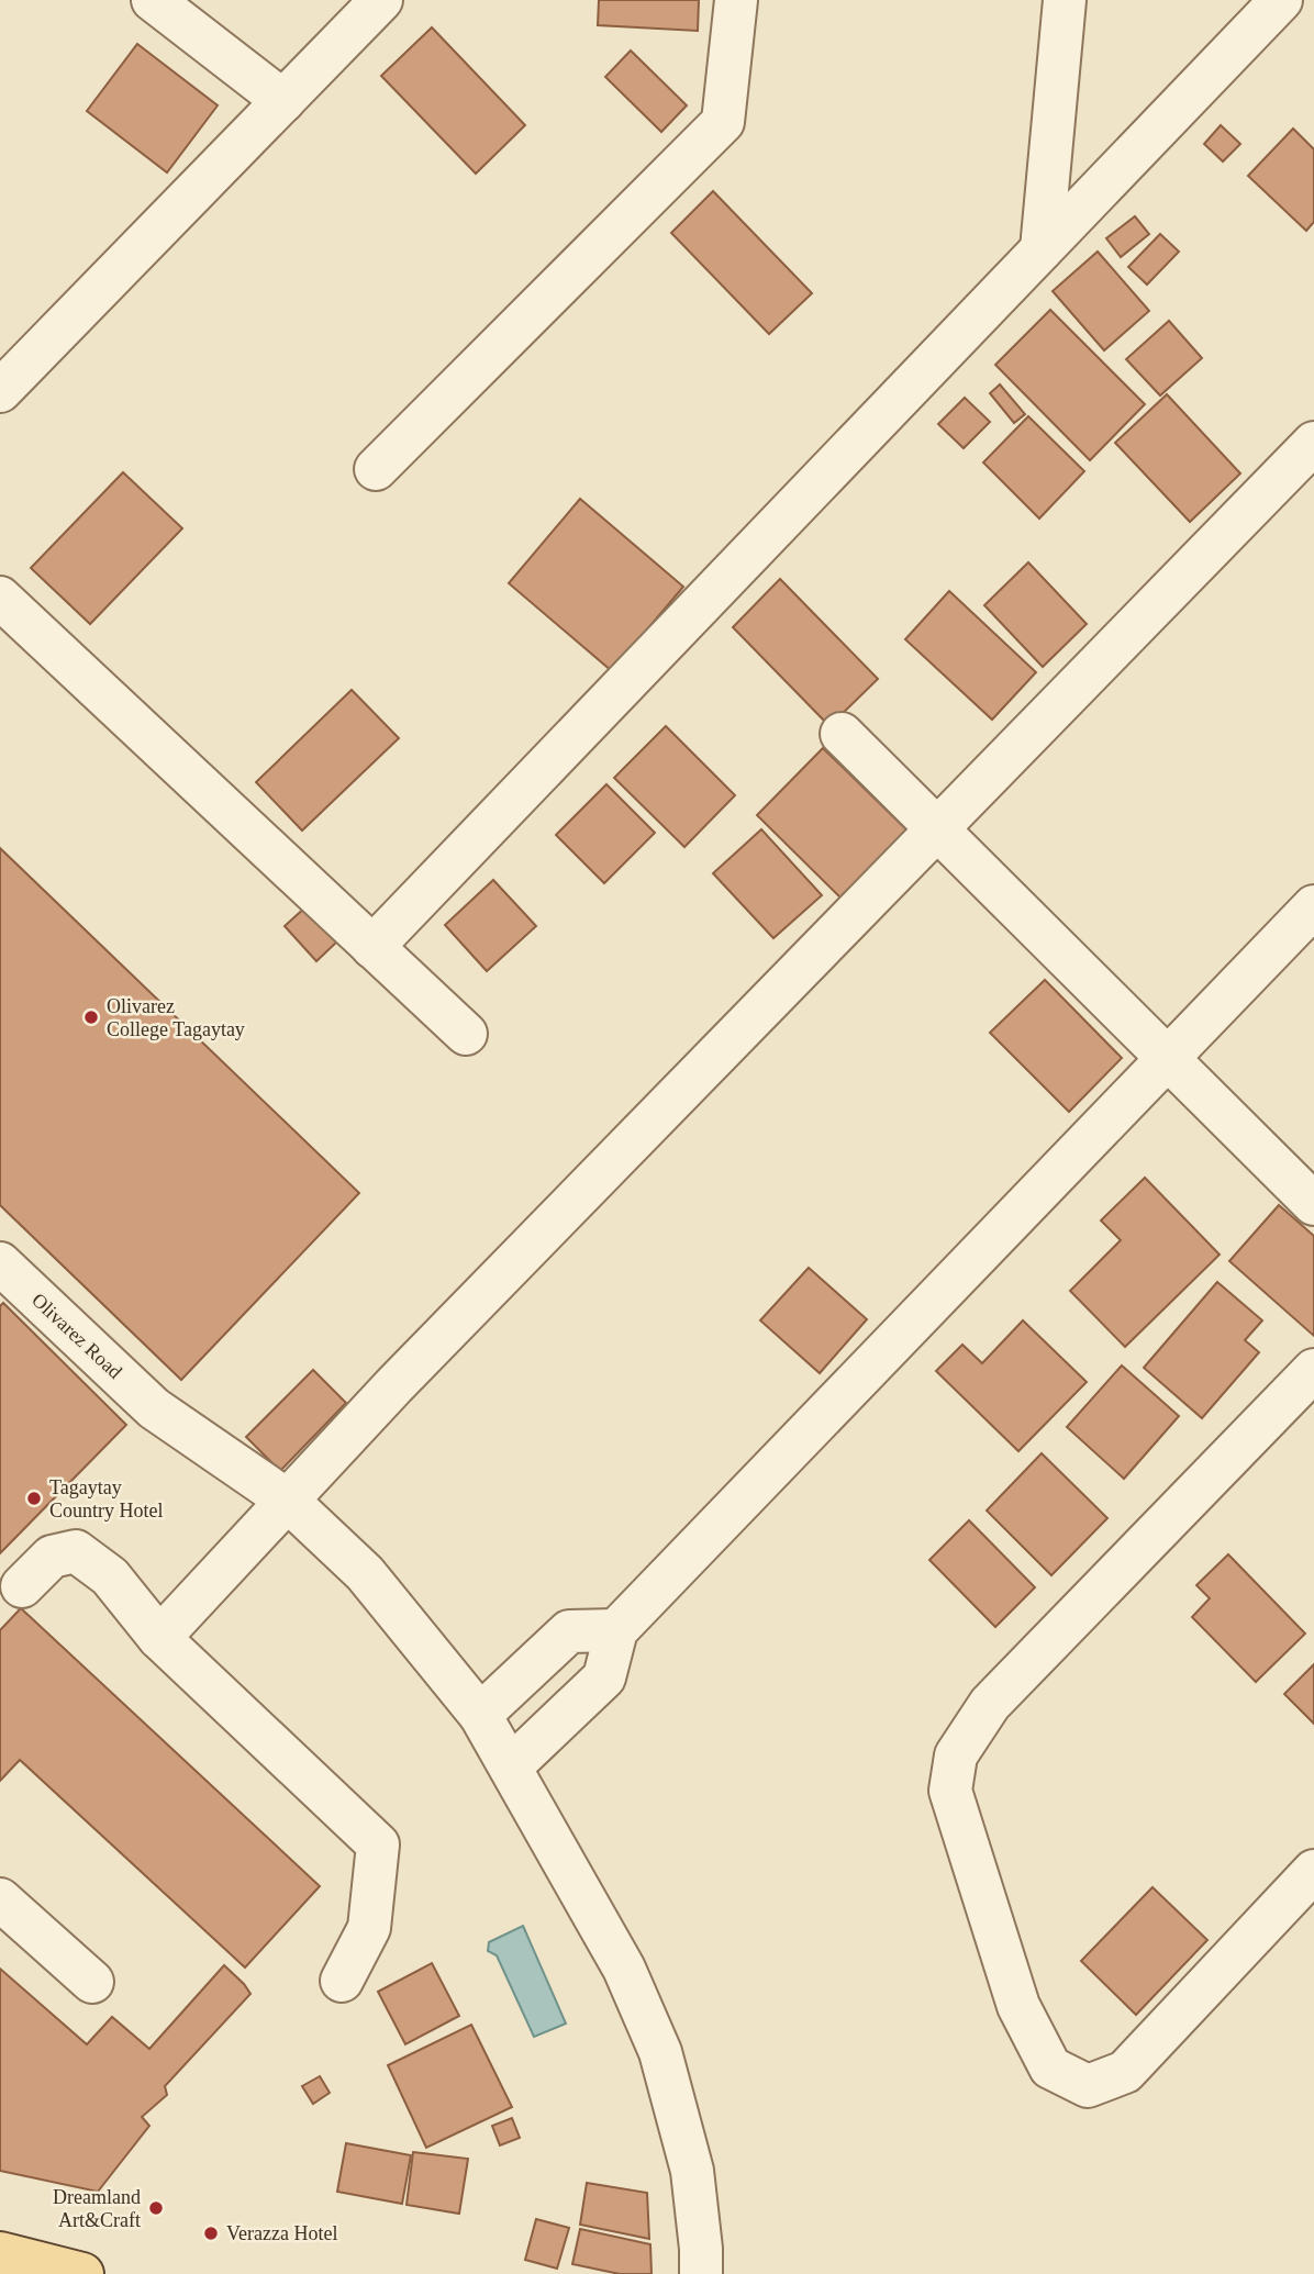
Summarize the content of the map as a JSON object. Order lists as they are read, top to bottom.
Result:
{
  "streets": {
    "street": ["Olivarez Road"]
  },
  "places": [
    "Olivarez College Tagaytay",
    "Tagaytay Country Hotel",
    "Dreamland Art&Craft",
    "Verazza Hotel"
  ]
}
